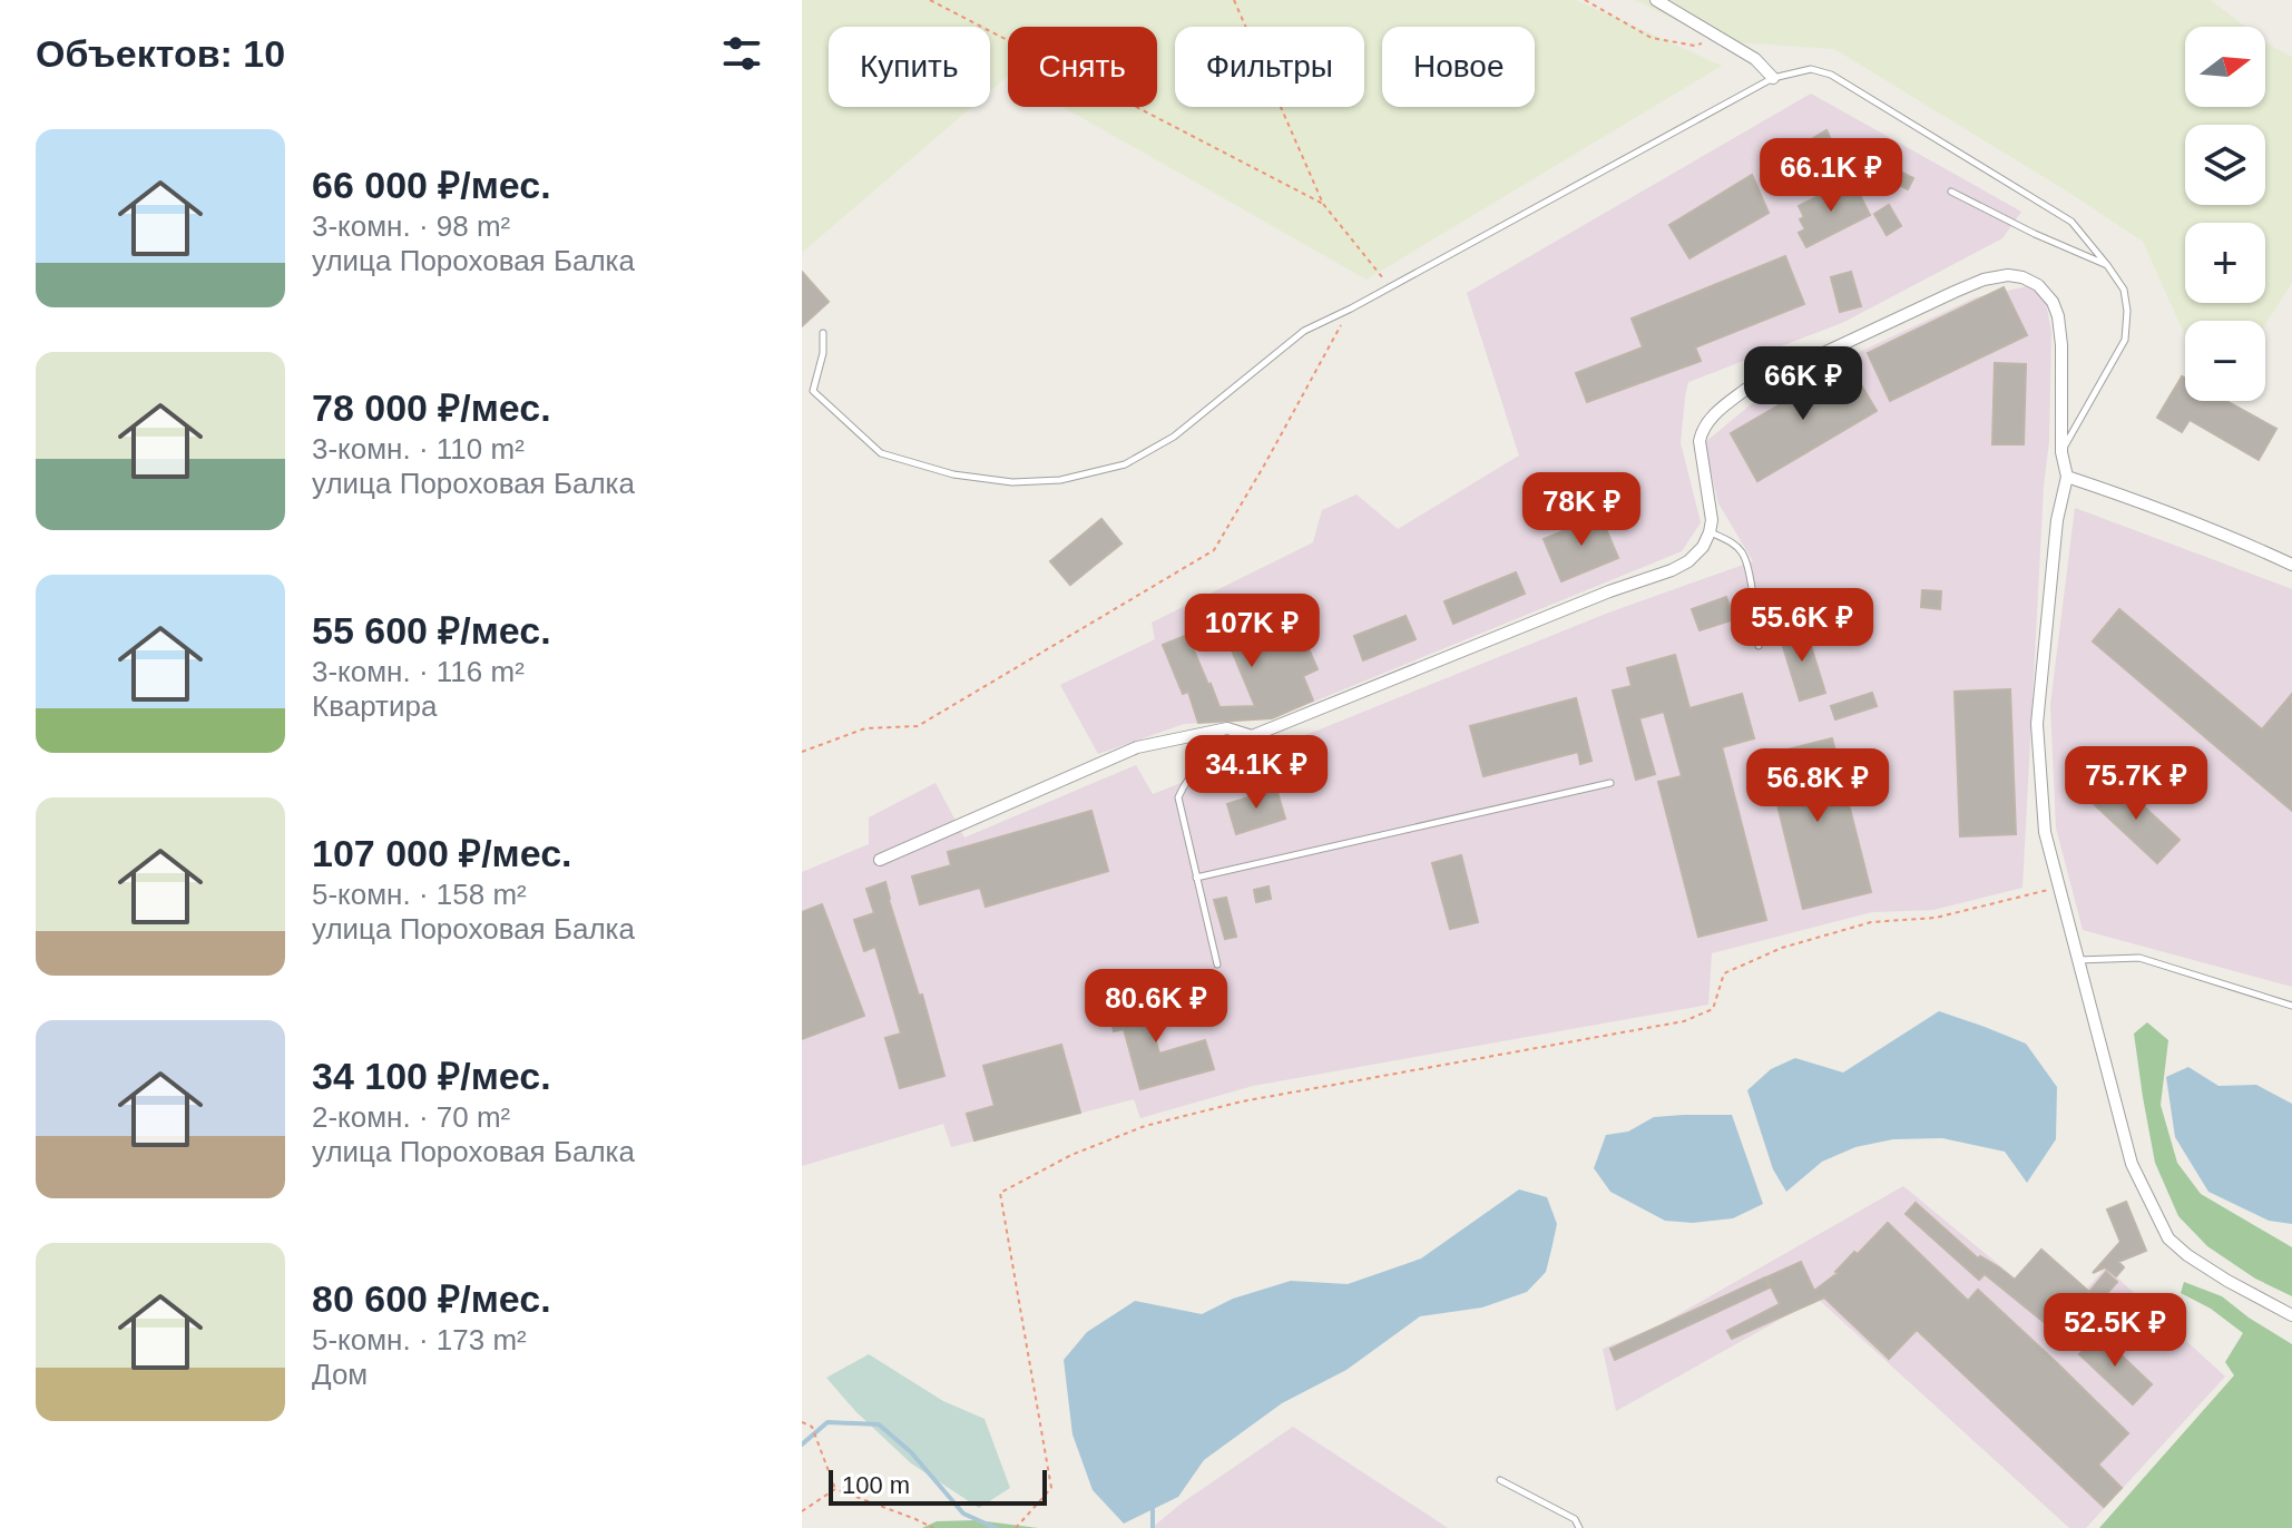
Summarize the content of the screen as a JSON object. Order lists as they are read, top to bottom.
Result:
{
  "scale_bar": "100 m",
  "north": "right",
  "page": {
    "heading": "Объектов: 10",
    "map_buttons": ["+", "−"],
    "chip": [
      "Купить",
      "Снять",
      "Фильтры",
      "Новое"
    ],
    "list": [
      {
        "name": "66 000 ₽/мес.",
        "note": "3-комн. · 98 m² · улица Пороховая Балка"
      },
      {
        "name": "78 000 ₽/мес.",
        "note": "3-комн. · 110 m² · улица Пороховая Балка"
      },
      {
        "name": "55 600 ₽/мес.",
        "note": "3-комн. · 116 m² · Квартира"
      },
      {
        "name": "107 000 ₽/мес.",
        "note": "5-комн. · 158 m² · улица Пороховая Балка"
      },
      {
        "name": "34 100 ₽/мес.",
        "note": "2-комн. · 70 m² · улица Пороховая Балка"
      },
      {
        "name": "80 600 ₽/мес.",
        "note": "5-комн. · 173 m² · Дом"
      }
    ],
    "price": [
      "66.1K ₽",
      "66K ₽",
      "78K ₽",
      "55.6K ₽",
      "107K ₽",
      "34.1K ₽",
      "75.7K ₽",
      "56.8K ₽",
      "80.6K ₽",
      "52.5K ₽"
    ],
    "scale": "100 m"
  }
}
